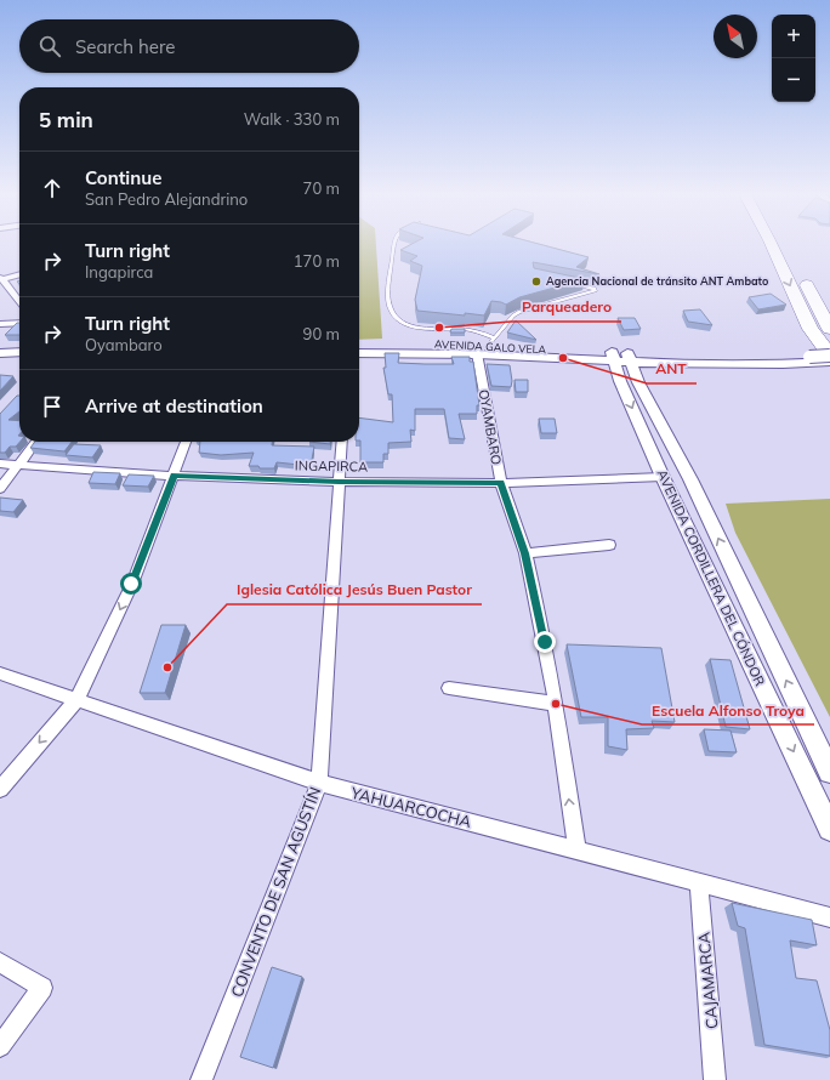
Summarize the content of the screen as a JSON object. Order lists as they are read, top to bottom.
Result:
{
  "streets": {
    "street": [
      "AVENIDA GALO VELA",
      "OYAMBARO",
      "INGAPIRCA",
      "AVENIDA CORDILLERA DEL CÓNDOR",
      "YAHUARCOCHA",
      "CONVENTO DE SAN AGUSTÍN",
      "CAJAMARCA"
    ]
  },
  "crossings": [
    ["AVENIDA GALO VELA", "OYAMBARO"],
    ["AVENIDA GALO VELA", "AVENIDA CORDILLERA DEL CÓNDOR"],
    ["OYAMBARO", "INGAPIRCA"],
    ["OYAMBARO", "YAHUARCOCHA"],
    ["INGAPIRCA", "AVENIDA CORDILLERA DEL CÓNDOR"],
    ["INGAPIRCA", "CONVENTO DE SAN AGUSTÍN"],
    ["YAHUARCOCHA", "CONVENTO DE SAN AGUSTÍN"],
    ["YAHUARCOCHA", "CAJAMARCA"]
  ],
  "places": [
    "Agencia Nacional de tránsito ANT Ambato",
    "Parqueadero",
    "ANT",
    "Iglesia Católica Jesús Buen Pastor",
    "Escuela Alfonso Troya"
  ],
  "north": "top left",
  "page": {
    "map_buttons": ["+", "−"],
    "search": "Search here",
    "heading": ["5 min", "Walk · 330 m"],
    "list": [
      ["Continue", "San Pedro Alejandrino", "70 m"],
      ["Turn right", "Ingapirca", "170 m"],
      ["Turn right", "Oyambaro", "90 m"],
      "Arrive at destination"
    ]
  }
}
